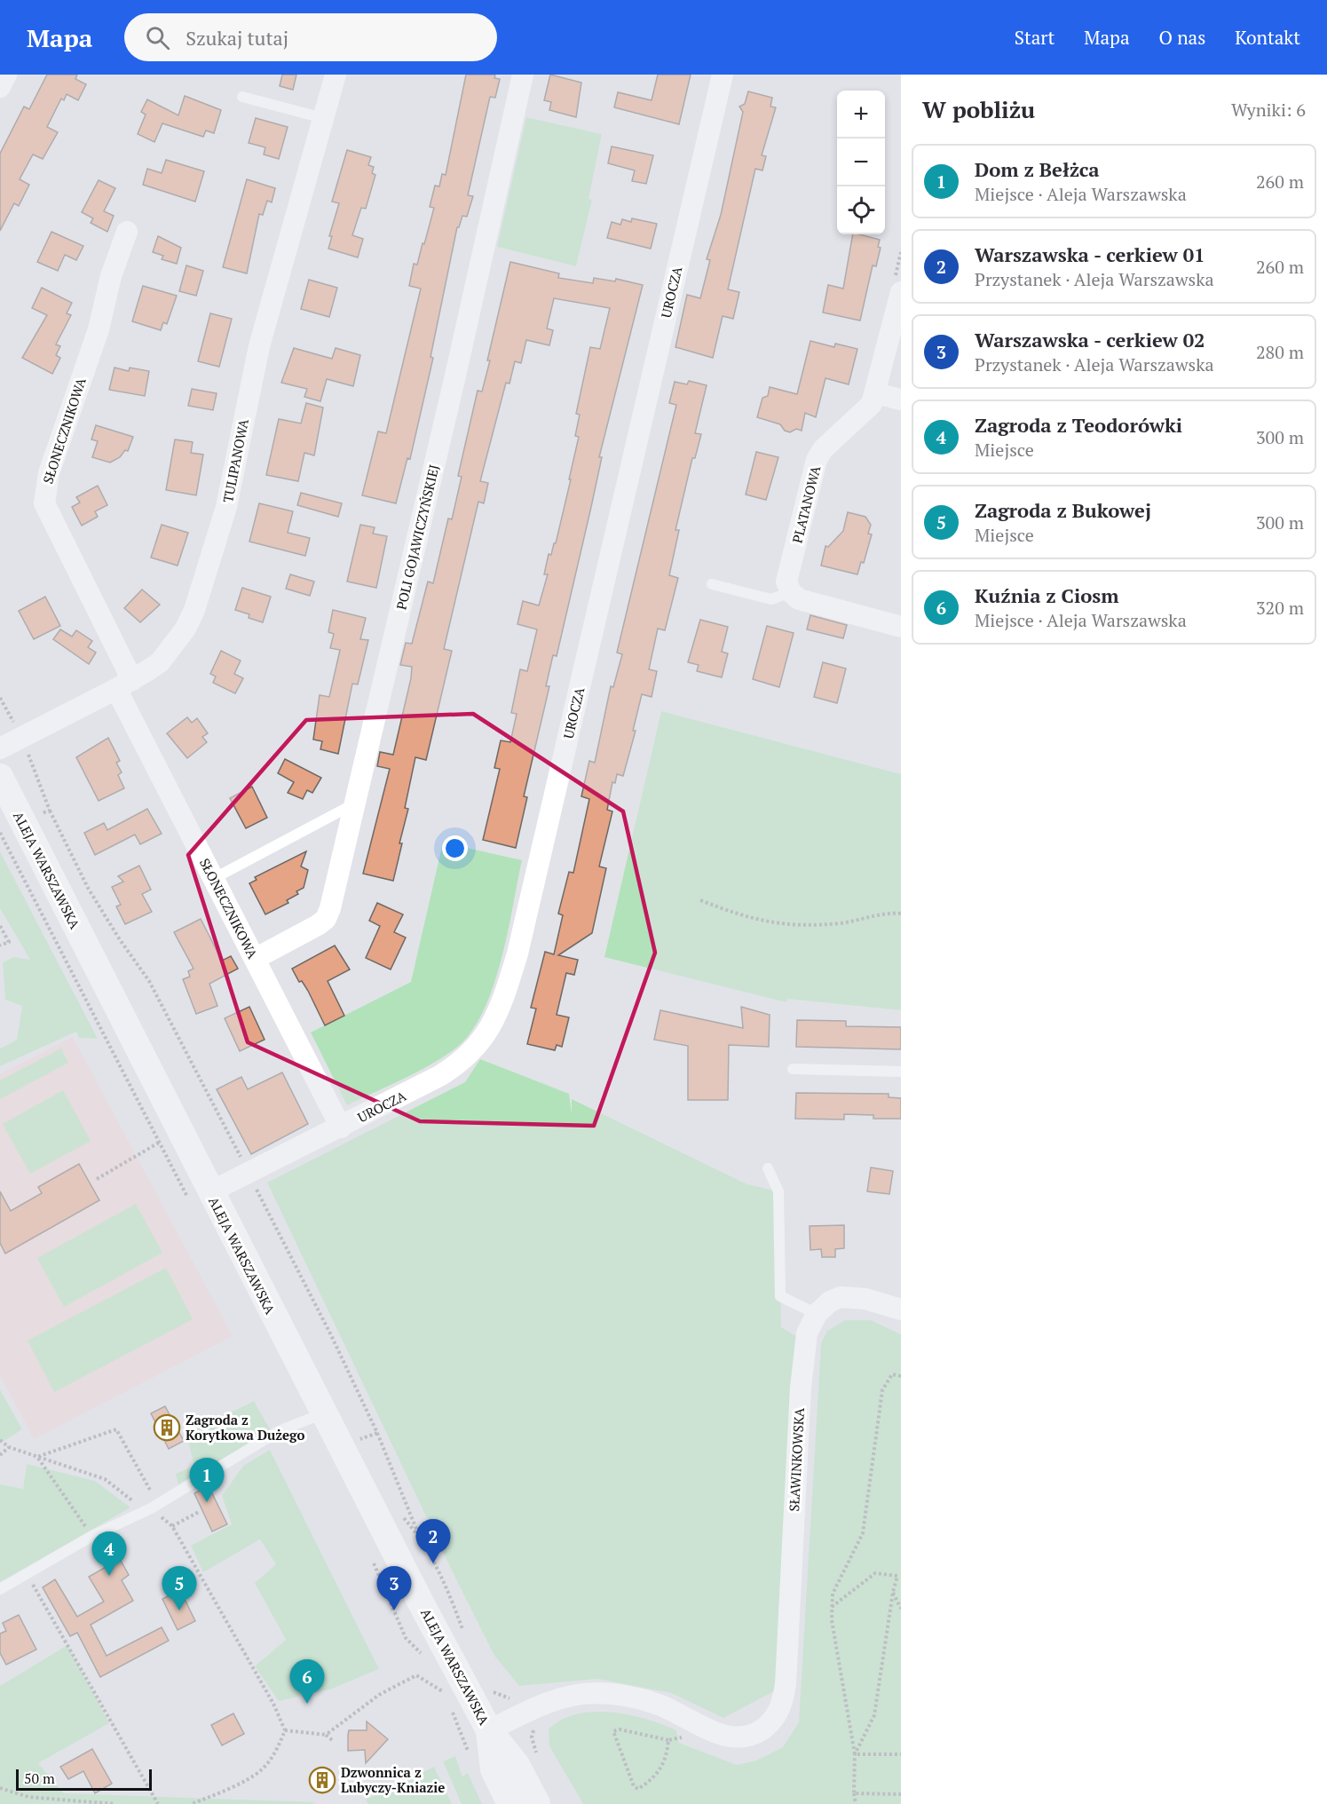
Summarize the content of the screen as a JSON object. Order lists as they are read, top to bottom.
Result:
{
  "streets": {
    "street": [
      "UROCZA",
      "SŁONECZNIKOWA",
      "TULIPANOWA",
      "PLATANOWA",
      "POLI GOJAWICZYŃSKIEJ",
      "ALEJA WARSZAWSKA",
      "SŁAWINKOWSKA"
    ]
  },
  "crossings": [
    ["UROCZA", "SŁONECZNIKOWA"],
    ["UROCZA", "ALEJA WARSZAWSKA"],
    ["SŁONECZNIKOWA", "TULIPANOWA"],
    ["SŁONECZNIKOWA", "POLI GOJAWICZYŃSKIEJ"],
    ["ALEJA WARSZAWSKA", "SŁAWINKOWSKA"]
  ],
  "places": {
    "building": ["Zagroda z Korytkowa Dużego", "Dzwonnica z Lubyczy-Kniazie"]
  },
  "scale_bar": "50 m",
  "page": {
    "header": "Mapa",
    "search": "Szukaj tutaj",
    "nav": [
      "Start",
      "Mapa",
      "O nas",
      "Kontakt"
    ],
    "heading": ["W pobliżu", "Wyniki: 6"],
    "map_buttons": ["+", "−"],
    "list": [
      {
        "mark": "1",
        "name": "Dom z Bełżca",
        "note": "Miejsce · Aleja Warszawska",
        "value": "260 m"
      },
      {
        "mark": "2",
        "name": "Warszawska - cerkiew 01",
        "note": "Przystanek · Aleja Warszawska",
        "value": "260 m"
      },
      {
        "mark": "3",
        "name": "Warszawska - cerkiew 02",
        "note": "Przystanek · Aleja Warszawska",
        "value": "280 m"
      },
      {
        "mark": "4",
        "name": "Zagroda z Teodorówki",
        "note": "Miejsce",
        "value": "300 m"
      },
      {
        "mark": "5",
        "name": "Zagroda z Bukowej",
        "note": "Miejsce",
        "value": "300 m"
      },
      {
        "mark": "6",
        "name": "Kuźnia z Ciosm",
        "note": "Miejsce · Aleja Warszawska",
        "value": "320 m"
      }
    ],
    "pins": [
      "1",
      "2",
      "4",
      "3",
      "5",
      "6"
    ],
    "scale": "50 m"
  }
}
